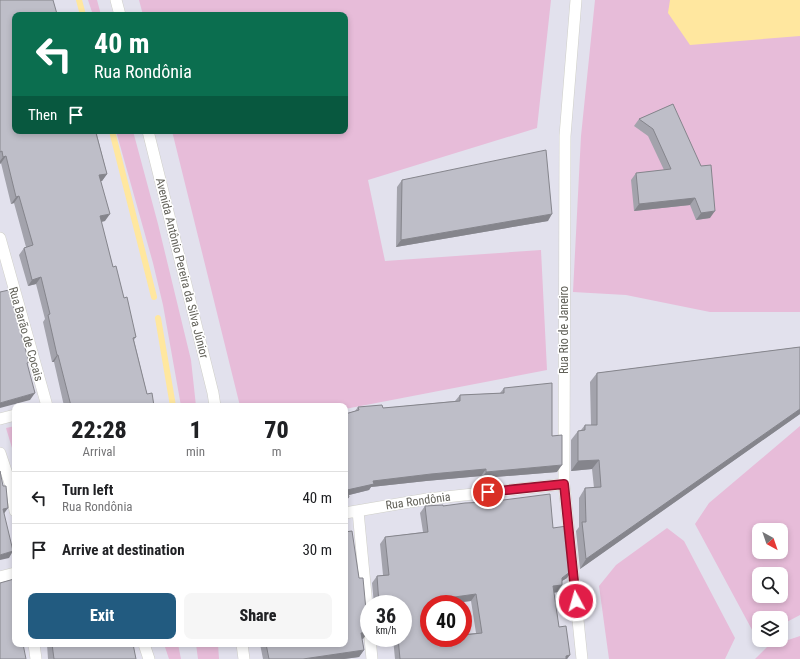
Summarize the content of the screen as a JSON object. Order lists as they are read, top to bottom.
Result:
{
  "streets": {
    "street": [
      "Avenida Antônio Pereira da Silva Júnior",
      "Rua Rio de Janeiro",
      "Rua Barão de Cocais",
      "Rua Rondônia"
    ]
  },
  "crossings": [
    ["Rua Rio de Janeiro", "Rua Rondônia"]
  ],
  "north": "bottom right",
  "page": {
    "turn": ["40 m", "Rua Rondônia"],
    "then": "Then",
    "eta": [
      "22:28",
      "Arrival",
      "1",
      "min",
      "70",
      "m"
    ],
    "list": [
      {
        "name": "Turn left",
        "note": "Rua Rondônia",
        "value": "40 m"
      },
      {
        "name": "Arrive at destination",
        "value": "30 m"
      }
    ],
    "buttons": ["Exit", "Share"],
    "speed": "36 km/h",
    "limit": "40"
  }
}
